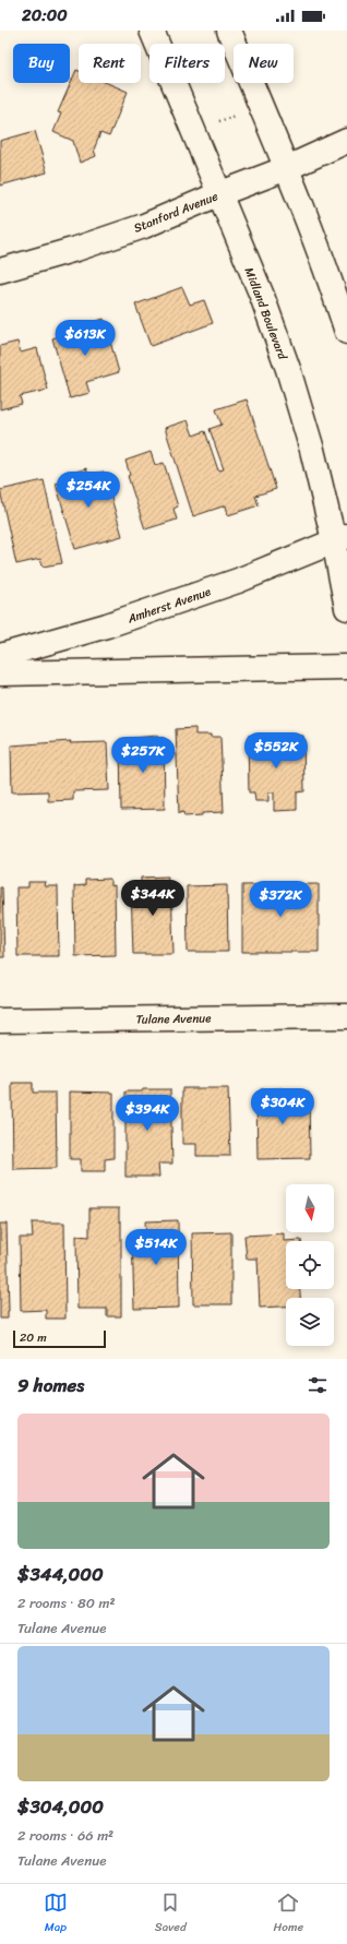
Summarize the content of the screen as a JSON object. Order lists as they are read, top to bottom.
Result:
{
  "streets": {
    "street": [
      "Stanford Avenue",
      "Midland Boulevard",
      "Amherst Avenue",
      "Tulane Avenue"
    ]
  },
  "crossings": [
    ["Stanford Avenue", "Midland Boulevard"],
    ["Midland Boulevard", "Amherst Avenue"]
  ],
  "scale_bar": "20 m",
  "north": "bottom",
  "page": {
    "status": "20:00",
    "chip": [
      "Buy",
      "Rent",
      "Filters",
      "New"
    ],
    "price": [
      "$613K",
      "$254K",
      "$552K",
      "$257K",
      "$344K",
      "$372K",
      "$304K",
      "$394K",
      "$514K"
    ],
    "scale": "20 m",
    "heading": "9 homes",
    "list": [
      {
        "name": "$344,000",
        "note": "2 rooms · 80 m² · Tulane Avenue"
      },
      {
        "name": "$304,000",
        "note": "2 rooms · 66 m² · Tulane Avenue"
      }
    ],
    "tabs": ["Map", "Saved", "Home"]
  }
}
